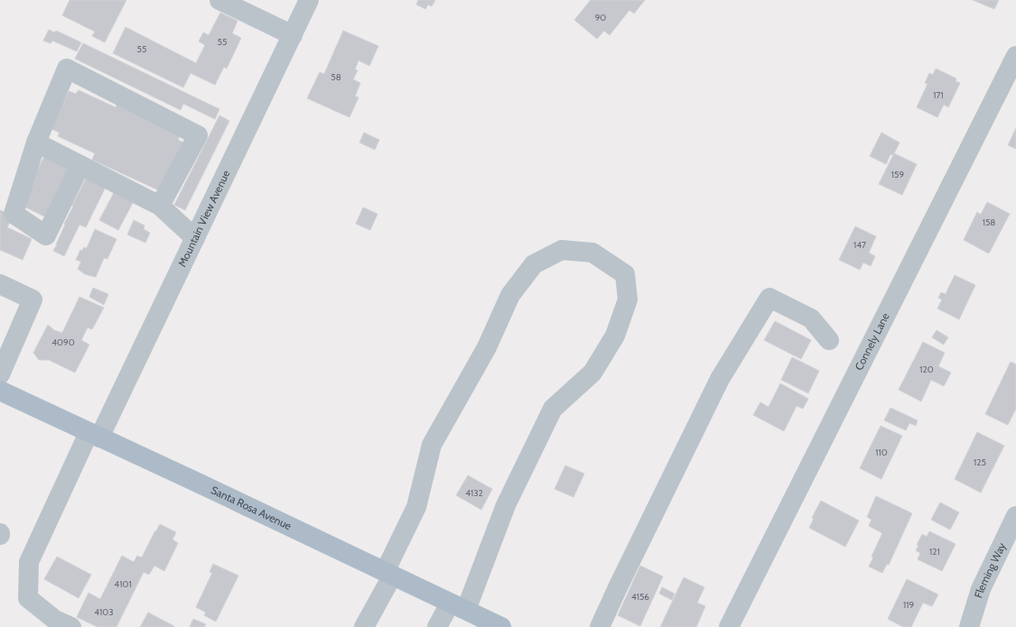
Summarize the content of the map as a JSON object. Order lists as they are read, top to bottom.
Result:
{
  "streets": {
    "main road": ["Santa Rosa Avenue"],
    "street": ["Mountain View Avenue", "Connely Lane", "Fleming Way"]
  },
  "crossings": [
    ["Mountain View Avenue", "Santa Rosa Avenue"]
  ],
  "house_numbers": [
    "90",
    "55",
    "55",
    "58",
    "171",
    "159",
    "158",
    "147",
    "4090",
    "120",
    "110",
    "125",
    "4132",
    "121",
    "4101",
    "4156",
    "119",
    "4103"
  ]
}
